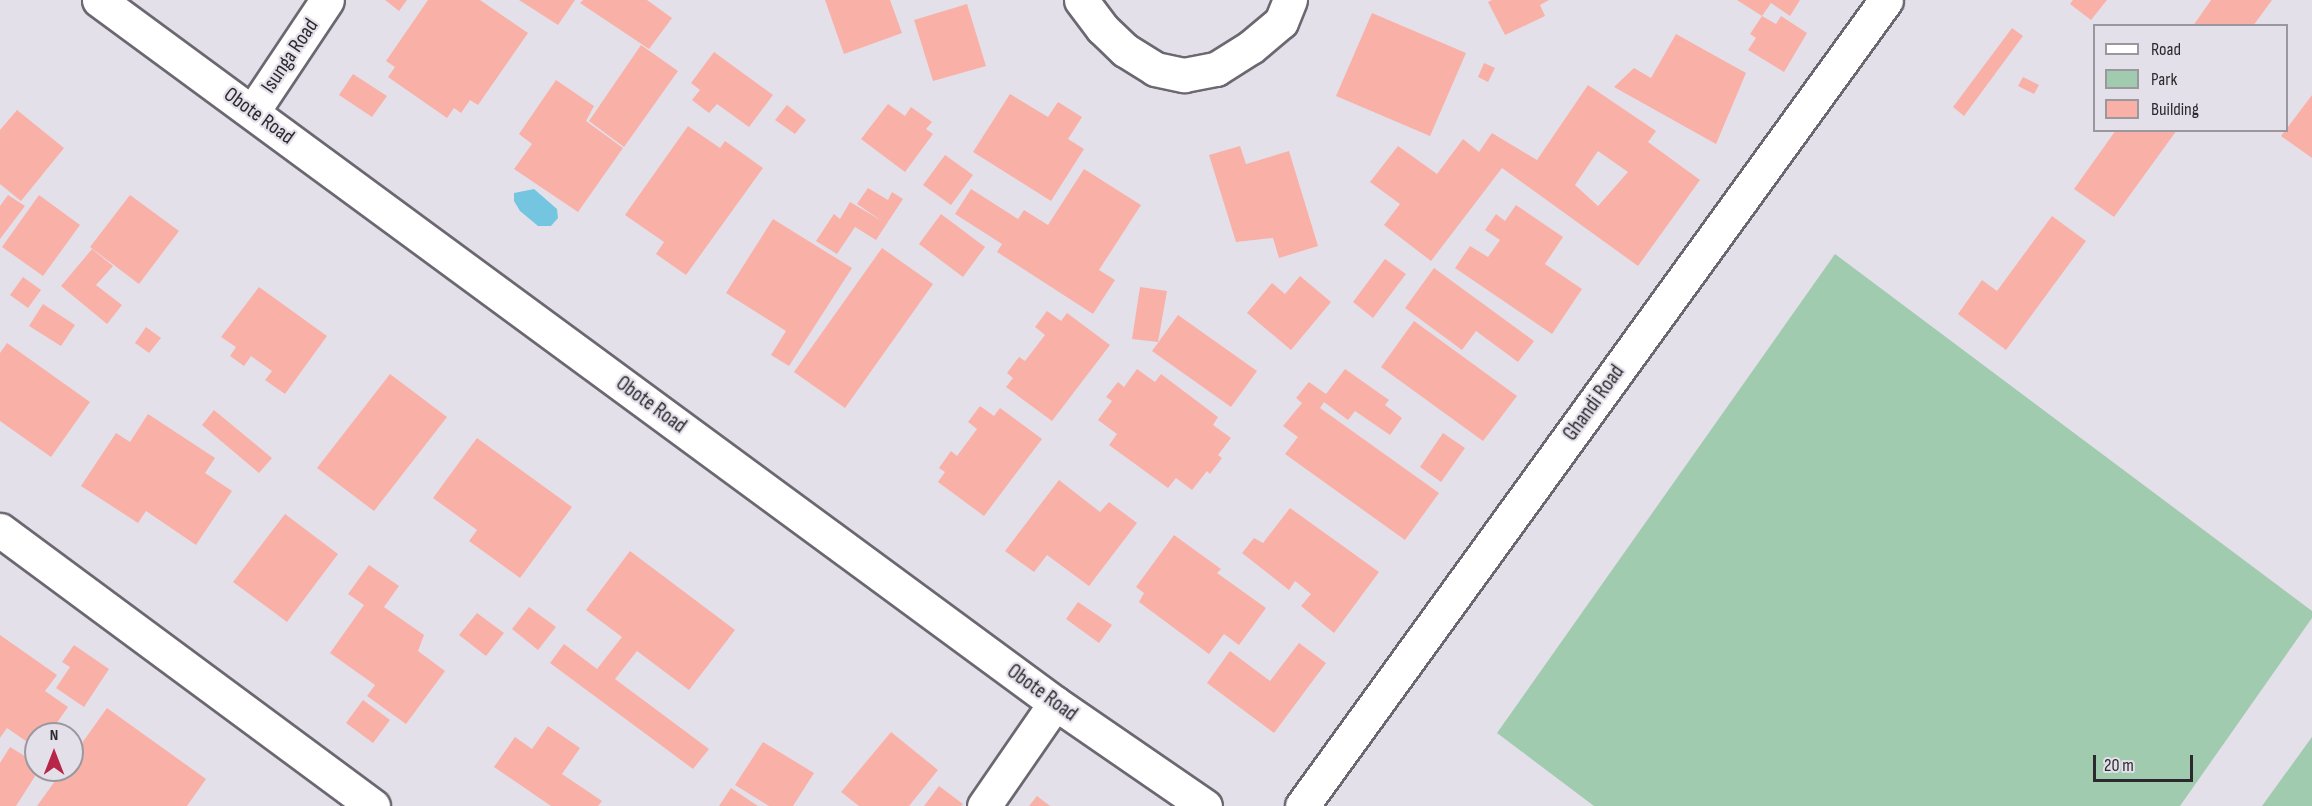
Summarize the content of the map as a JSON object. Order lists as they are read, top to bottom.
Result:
{
  "streets": {
    "street": ["Isunga Road", "Obote Road", "Ghandi Road"]
  },
  "crossings": [
    ["Isunga Road", "Obote Road"]
  ],
  "legend": ["Road", "Park", "Building"],
  "scale_bar": "20 m",
  "north": "top"
}
